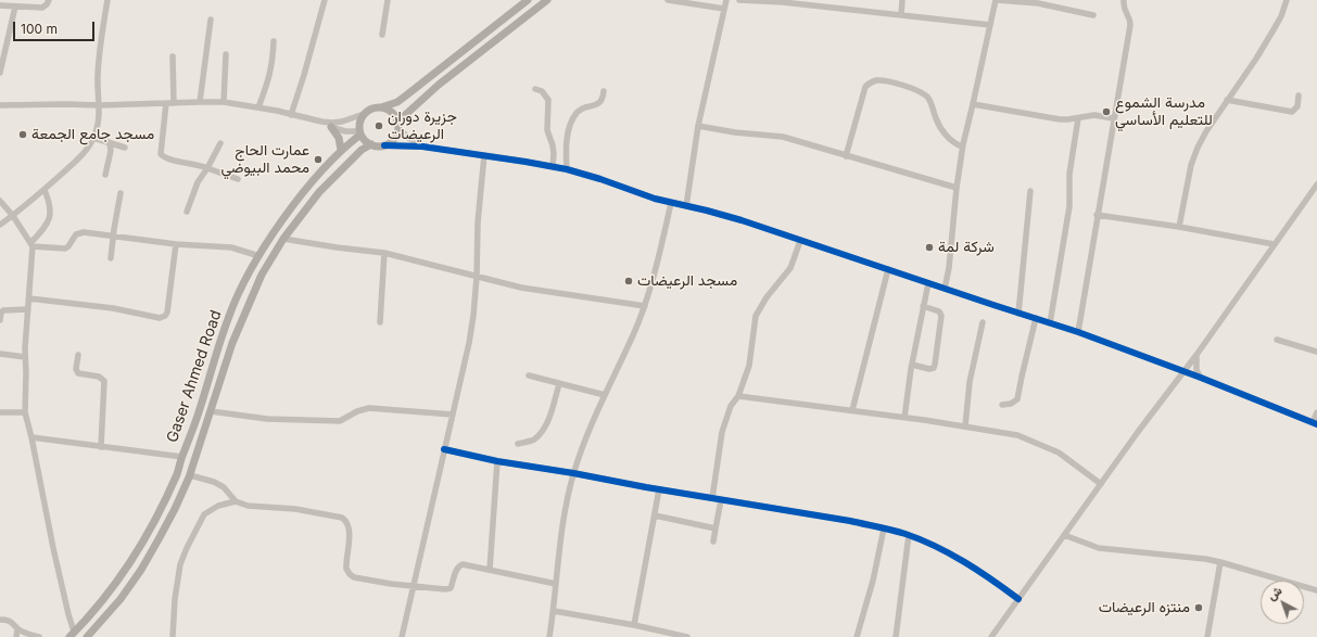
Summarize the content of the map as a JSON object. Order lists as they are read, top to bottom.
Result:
{
  "streets": {
    "main road": ["Gaser Ahmed Road"]
  },
  "places": [
    "مدرسة الشموع للتعليم الأساسي",
    "جزيرة دوران الرعيضات",
    "مسجد جامع الجمعة",
    "عمارت الحاج محمد البيوضي",
    "شركة لمة",
    "مسجد الرعيضات",
    "منتزه الرعيضات"
  ],
  "scale_bar": "100 m",
  "north": "top left"
}
